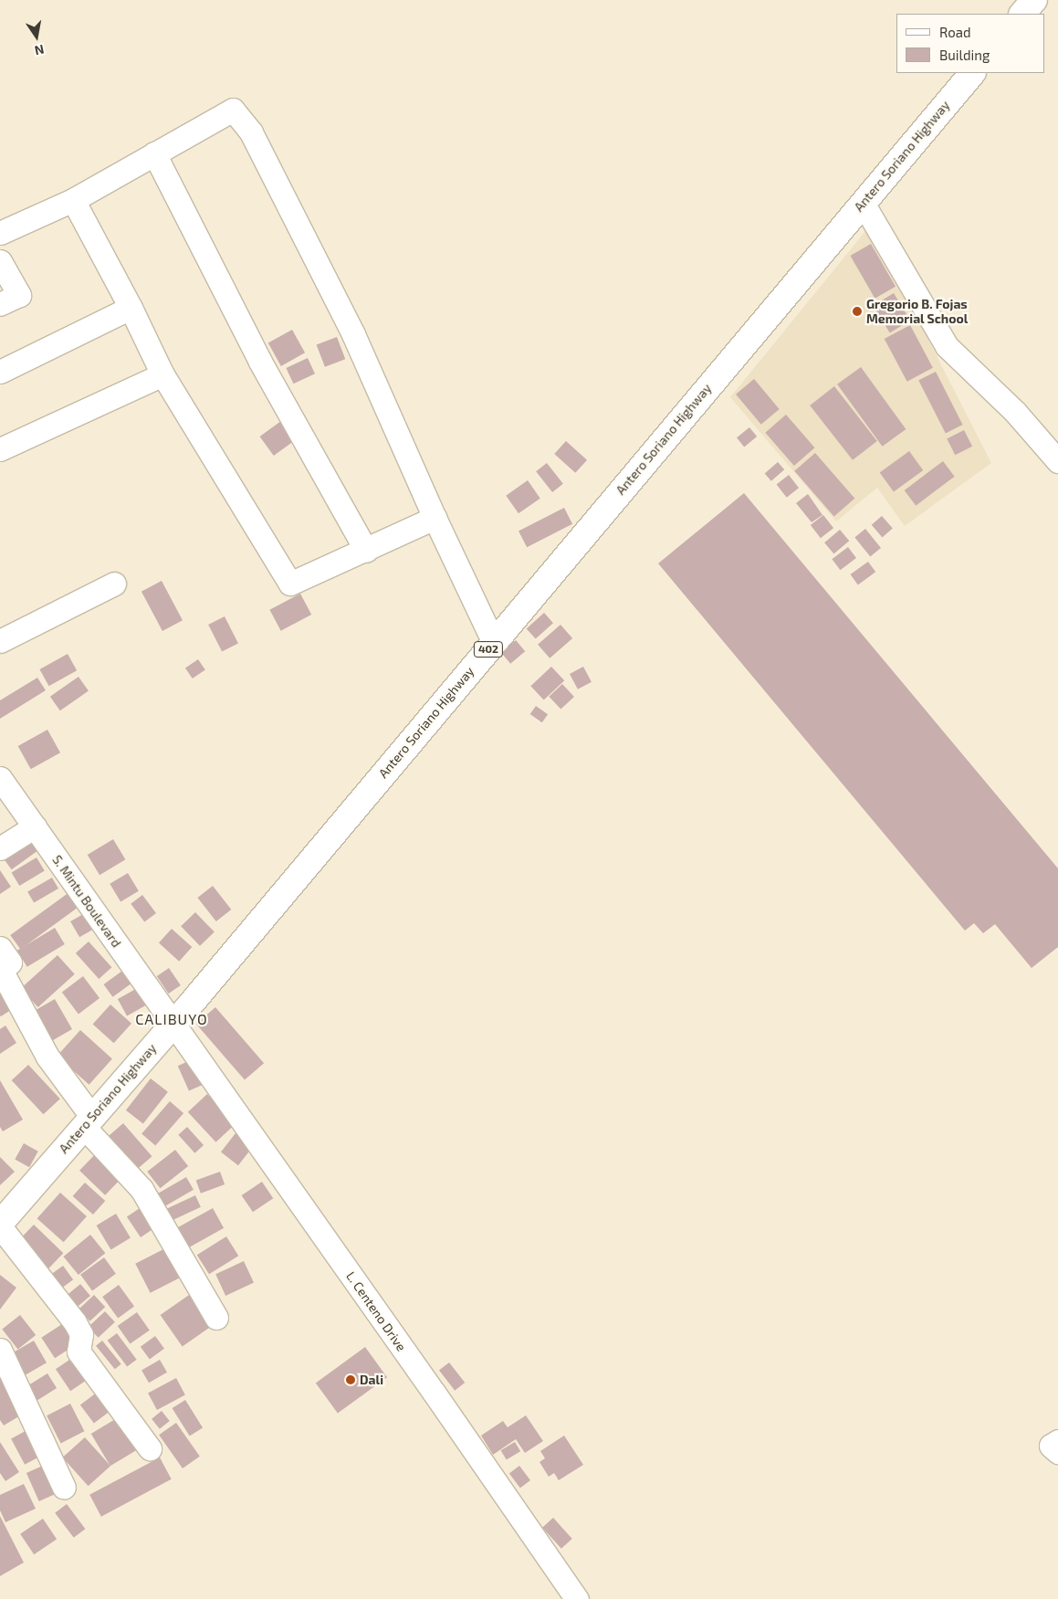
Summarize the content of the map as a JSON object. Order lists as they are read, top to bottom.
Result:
{
  "streets": {
    "main road": ["Antero Soriano Highway", "402"],
    "street": ["S. Mintu Boulevard", "L. Centeno Drive"]
  },
  "crossings": [
    ["Antero Soriano Highway", "S. Mintu Boulevard"],
    ["Antero Soriano Highway", "L. Centeno Drive"],
    ["S. Mintu Boulevard", "L. Centeno Drive"]
  ],
  "districts": ["CALIBUYO"],
  "places": ["Gregorio B. Fojas Memorial School", "Dali"],
  "legend": ["Road", "Building"],
  "north": "bottom"
}
